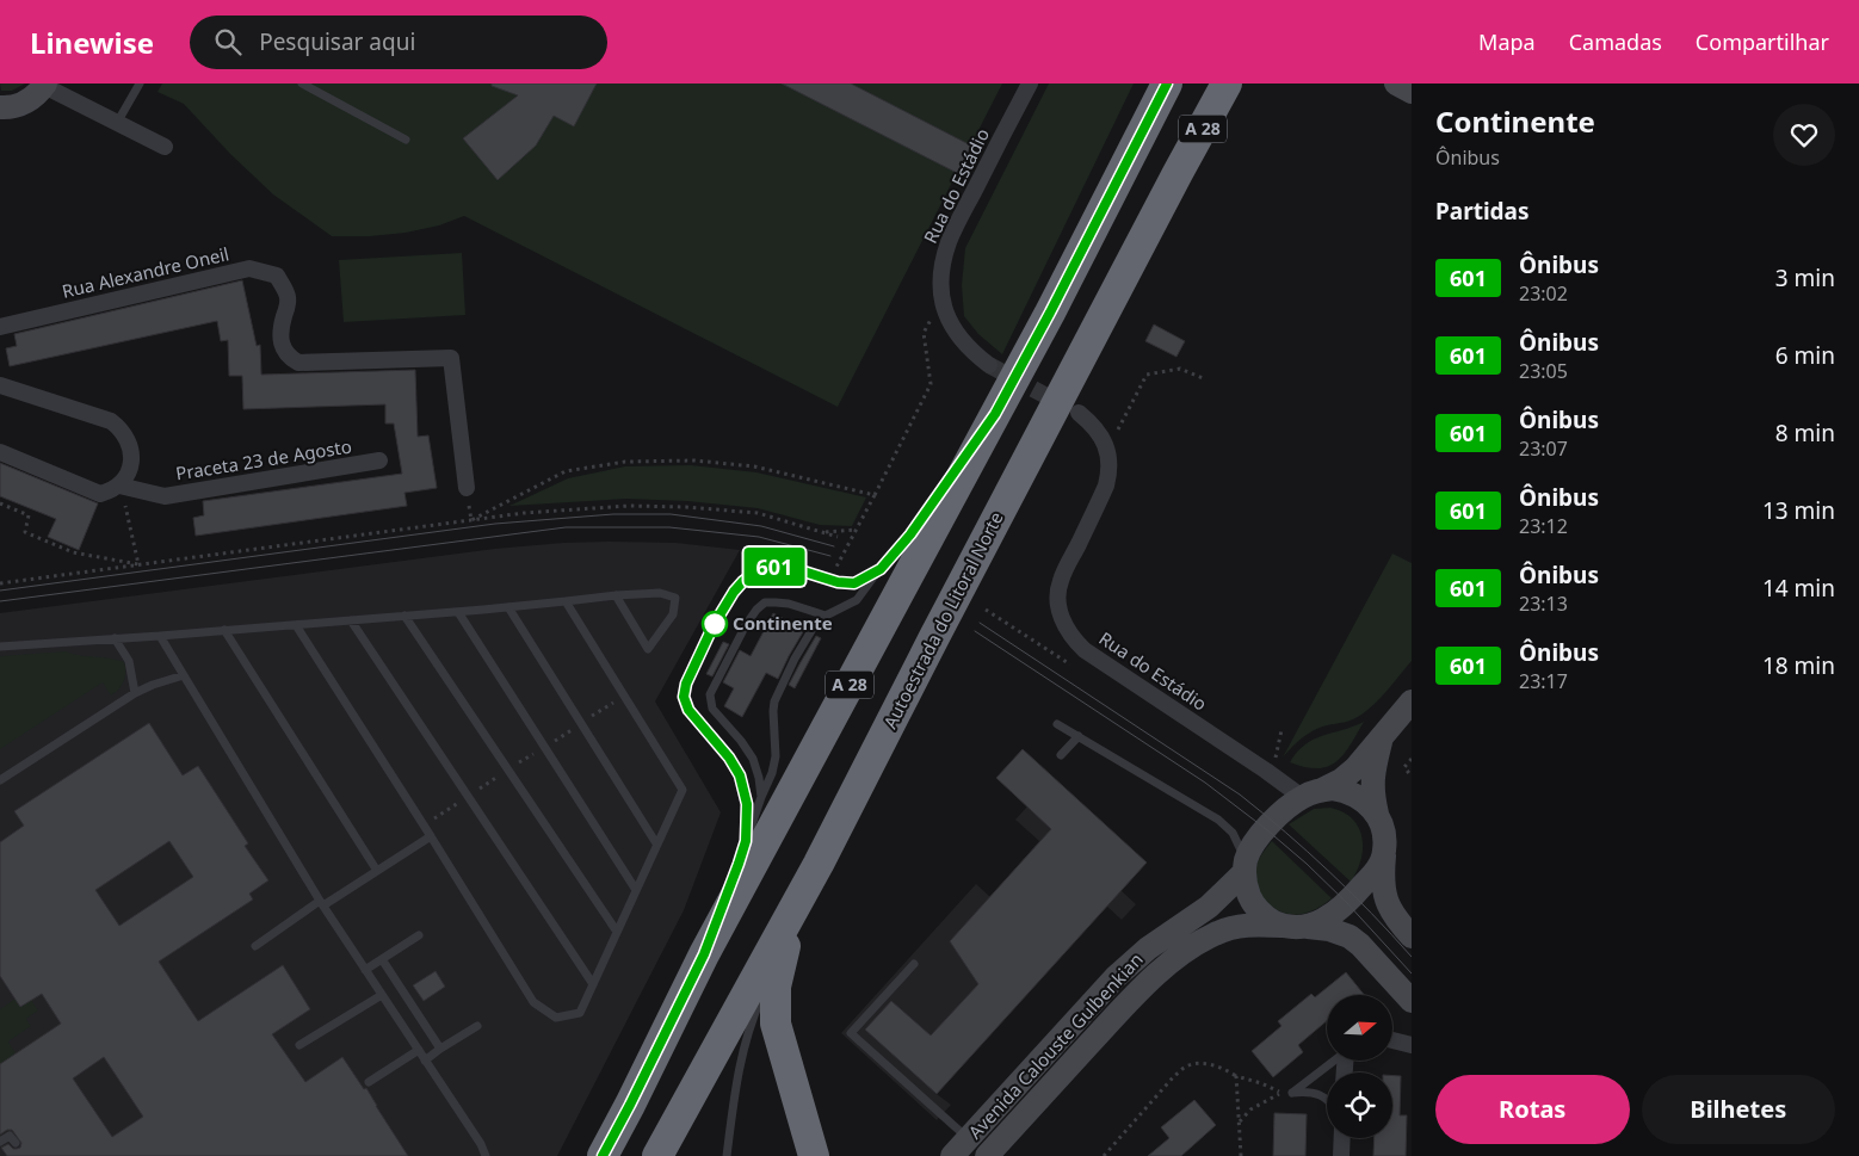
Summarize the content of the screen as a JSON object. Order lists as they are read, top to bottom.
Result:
{
  "streets": {
    "highway": ["A 28", "Autoestrada do Litoral Norte"],
    "main road": ["Avenida Calouste Gulbenkian"],
    "street": ["Rua do Estádio", "Rua Alexandre Oneil", "Praceta 23 de Agosto"]
  },
  "crossings": [
    ["Rua do Estádio", "Avenida Calouste Gulbenkian"]
  ],
  "places": ["Continente"],
  "lines": ["bus line 601"],
  "north": "right",
  "page": {
    "header": "Linewise",
    "search": "Pesquisar aqui",
    "nav": ["Mapa", "Camadas", "Compartilhar"],
    "on_map": "601",
    "heading": [
      ["Continente", "Ônibus"],
      "Partidas"
    ],
    "list": [
      {
        "mark": "601",
        "name": "Ônibus",
        "note": "23:02",
        "value": "3 min"
      },
      {
        "mark": "601",
        "name": "Ônibus",
        "note": "23:05",
        "value": "6 min"
      },
      {
        "mark": "601",
        "name": "Ônibus",
        "note": "23:07",
        "value": "8 min"
      },
      {
        "mark": "601",
        "name": "Ônibus",
        "note": "23:12",
        "value": "13 min"
      },
      {
        "mark": "601",
        "name": "Ônibus",
        "note": "23:13",
        "value": "14 min"
      },
      {
        "mark": "601",
        "name": "Ônibus",
        "note": "23:17",
        "value": "18 min"
      }
    ],
    "buttons": ["Rotas", "Bilhetes"]
  }
}
